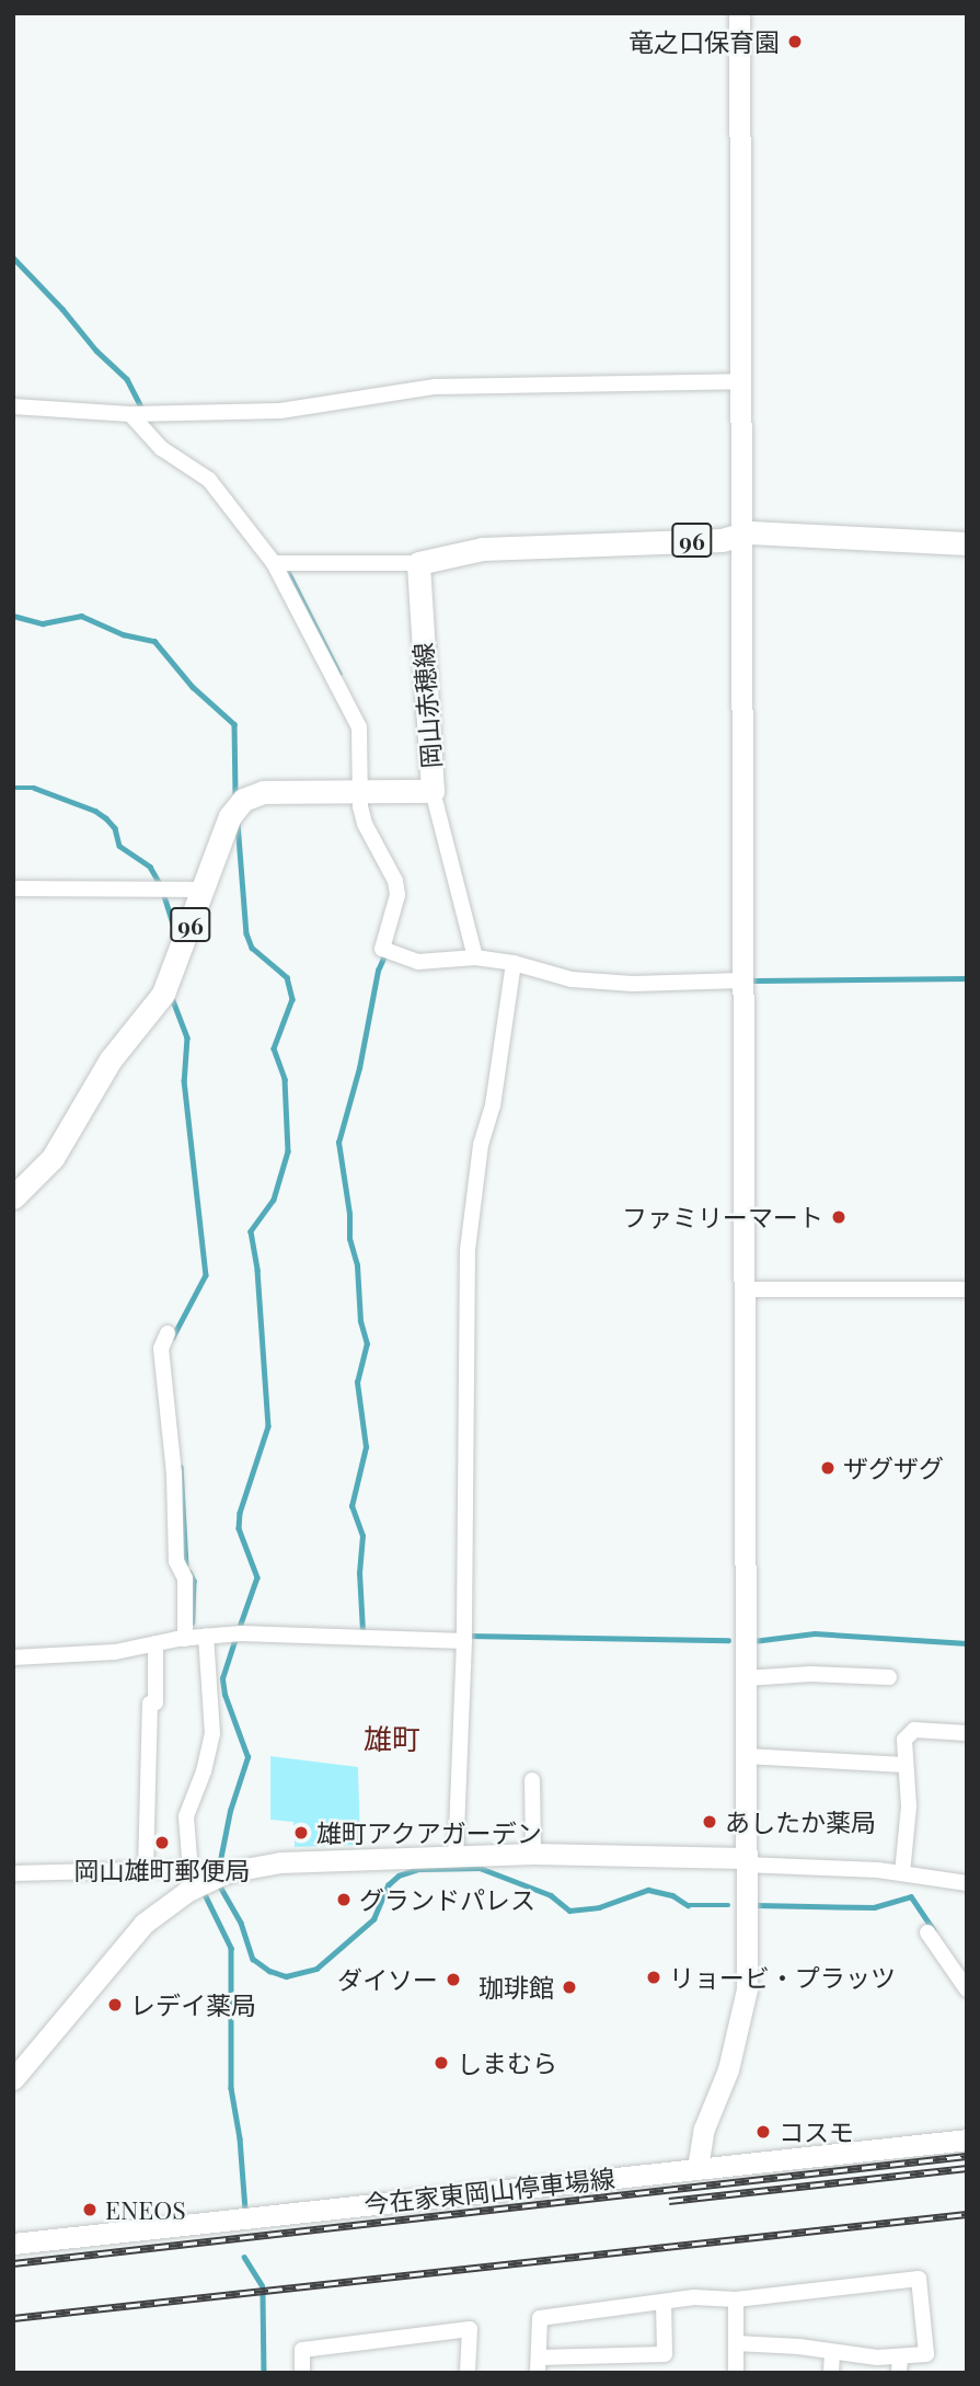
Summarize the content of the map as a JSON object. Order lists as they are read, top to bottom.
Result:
{
  "streets": {
    "main road": ["96", "岡山赤穂線"],
    "street": ["今在家東岡山停車場線"]
  },
  "crossings": [
    ["96", "岡山赤穂線"]
  ],
  "districts": ["雄町"],
  "places": [
    "竜之口保育園",
    "ファミリーマート",
    "ザグザグ",
    "あしたか薬局",
    "雄町アクアガーデン",
    "岡山雄町郵便局",
    "グランドパレス",
    "リョービ・プラッツ",
    "ダイソー",
    "珈琲館",
    "レデイ薬局",
    "しまむら",
    "コスモ",
    "ENEOS"
  ]
}
